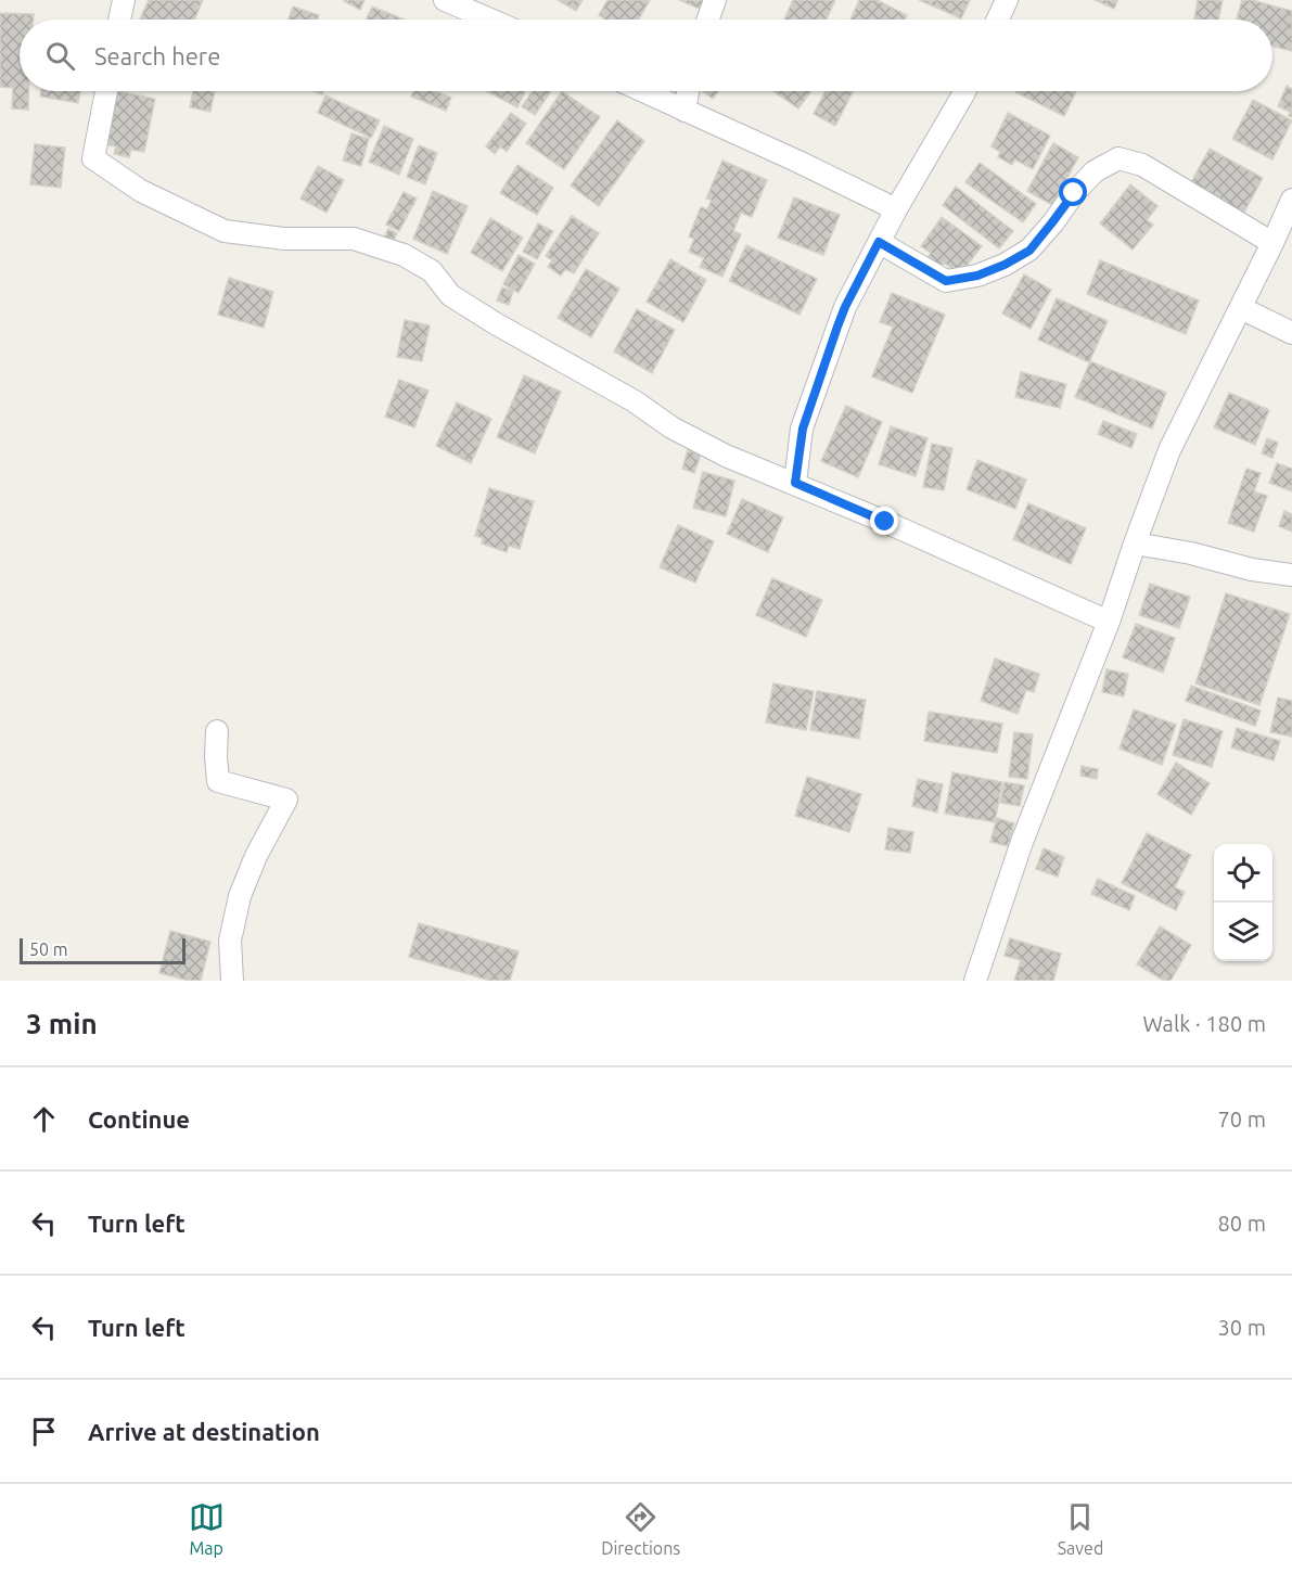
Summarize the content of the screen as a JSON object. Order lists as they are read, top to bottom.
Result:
{
  "scale_bar": "50 m",
  "page": {
    "search": "Search here",
    "scale": "50 m",
    "heading": ["3 min", "Walk · 180 m"],
    "list": [
      ["Continue", "70 m"],
      ["Turn left", "80 m"],
      ["Turn left", "30 m"],
      "Arrive at destination"
    ],
    "nav": ["Map", "Directions", "Saved"]
  }
}
